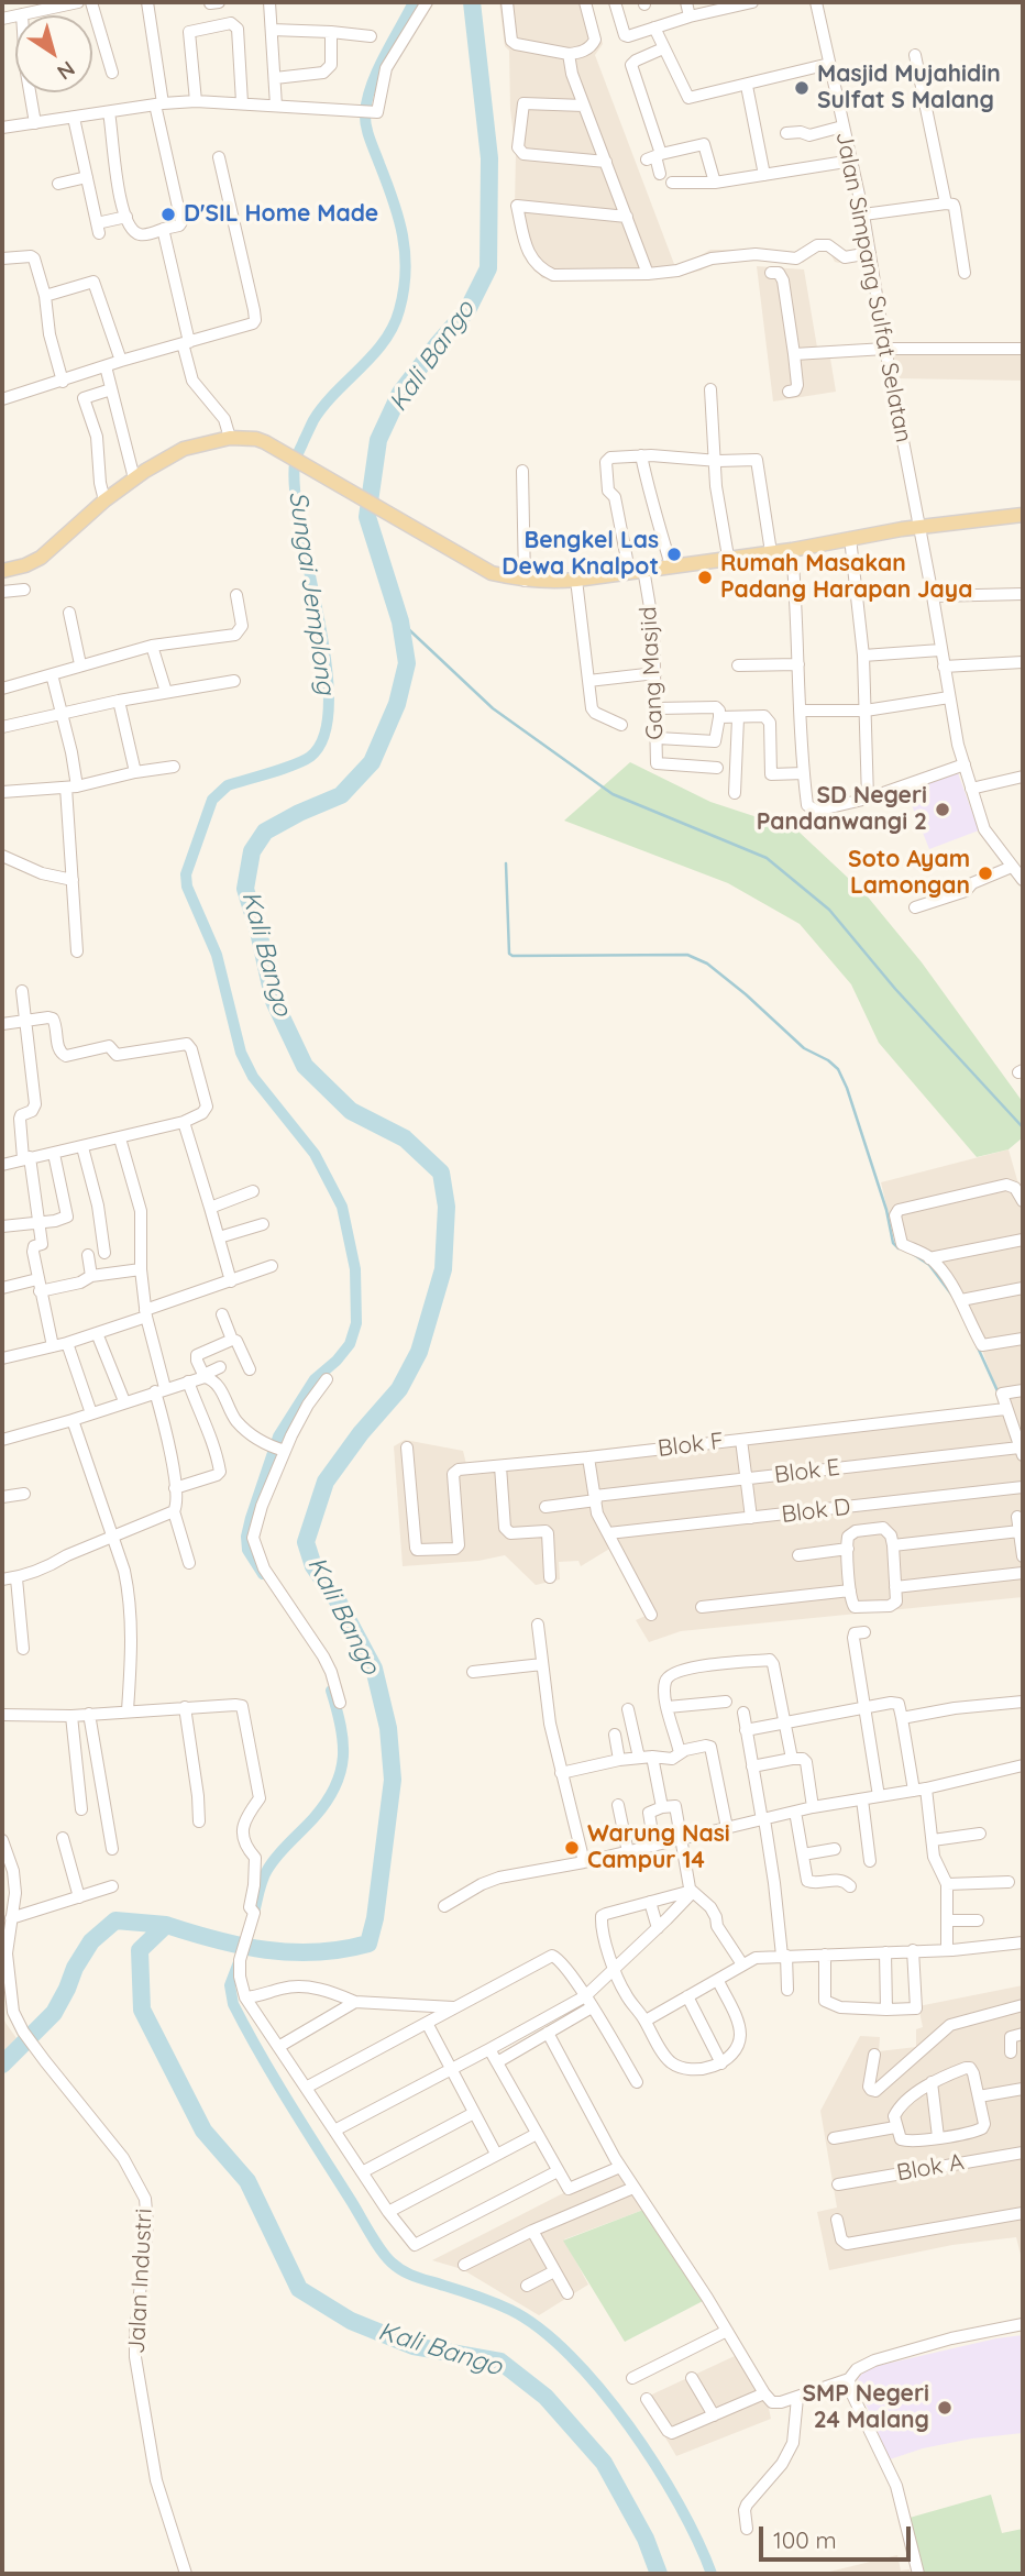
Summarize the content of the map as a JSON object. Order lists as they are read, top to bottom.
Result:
{
  "streets": {
    "street": [
      "Jalan Simpang Sulfat Selatan",
      "Gang Masjid",
      "Blok F",
      "Blok E",
      "Blok D",
      "Blok A",
      "Jalan Industri"
    ]
  },
  "water": ["Kali Bango", "Sungai Jemplong"],
  "places": [
    "Masjid Mujahidin Sulfat S Malang",
    "D'SIL Home Made",
    "Bengkel Las Dewa Knalpot",
    "Rumah Masakan Padang Harapan Jaya",
    "SD Negeri Pandanwangi 2",
    "Soto Ayam Lamongan",
    "Warung Nasi Campur 14",
    "SMP Negeri 24 Malang"
  ],
  "scale_bar": "100 m",
  "north": "bottom right"
}
